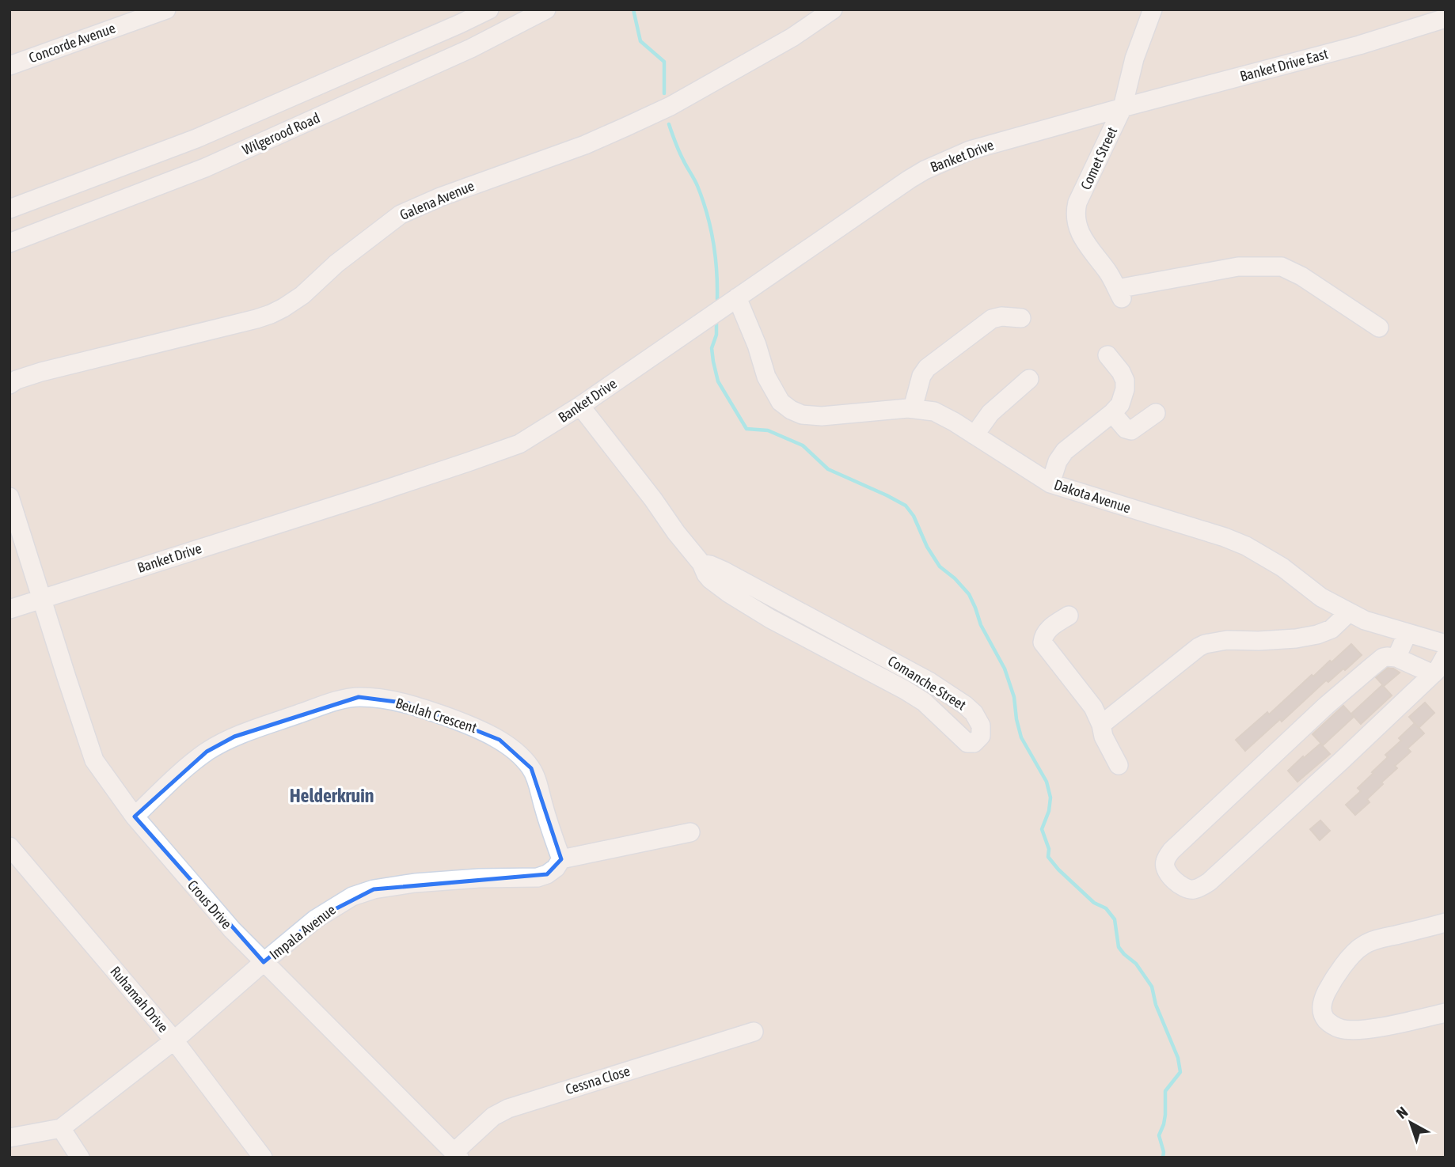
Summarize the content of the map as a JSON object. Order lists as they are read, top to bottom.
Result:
{
  "streets": {
    "street": [
      "Concorde Avenue",
      "Banket Drive East",
      "Wilgerood Road",
      "Banket Drive",
      "Comet Street",
      "Galena Avenue",
      "Dakota Avenue",
      "Comanche Street",
      "Beulah Crescent",
      "Crous Drive",
      "Impala Avenue",
      "Ruhamah Drive",
      "Cessna Close"
    ]
  },
  "crossings": [
    ["Banket Drive East", "Banket Drive"],
    ["Banket Drive East", "Comet Street"],
    ["Banket Drive", "Comet Street"],
    ["Banket Drive", "Dakota Avenue"],
    ["Banket Drive", "Comanche Street"],
    ["Banket Drive", "Crous Drive"],
    ["Beulah Crescent", "Crous Drive"],
    ["Beulah Crescent", "Impala Avenue"],
    ["Crous Drive", "Impala Avenue"],
    ["Crous Drive", "Cessna Close"],
    ["Impala Avenue", "Ruhamah Drive"]
  ],
  "districts": ["Helderkruin"],
  "north": "top left"
}
